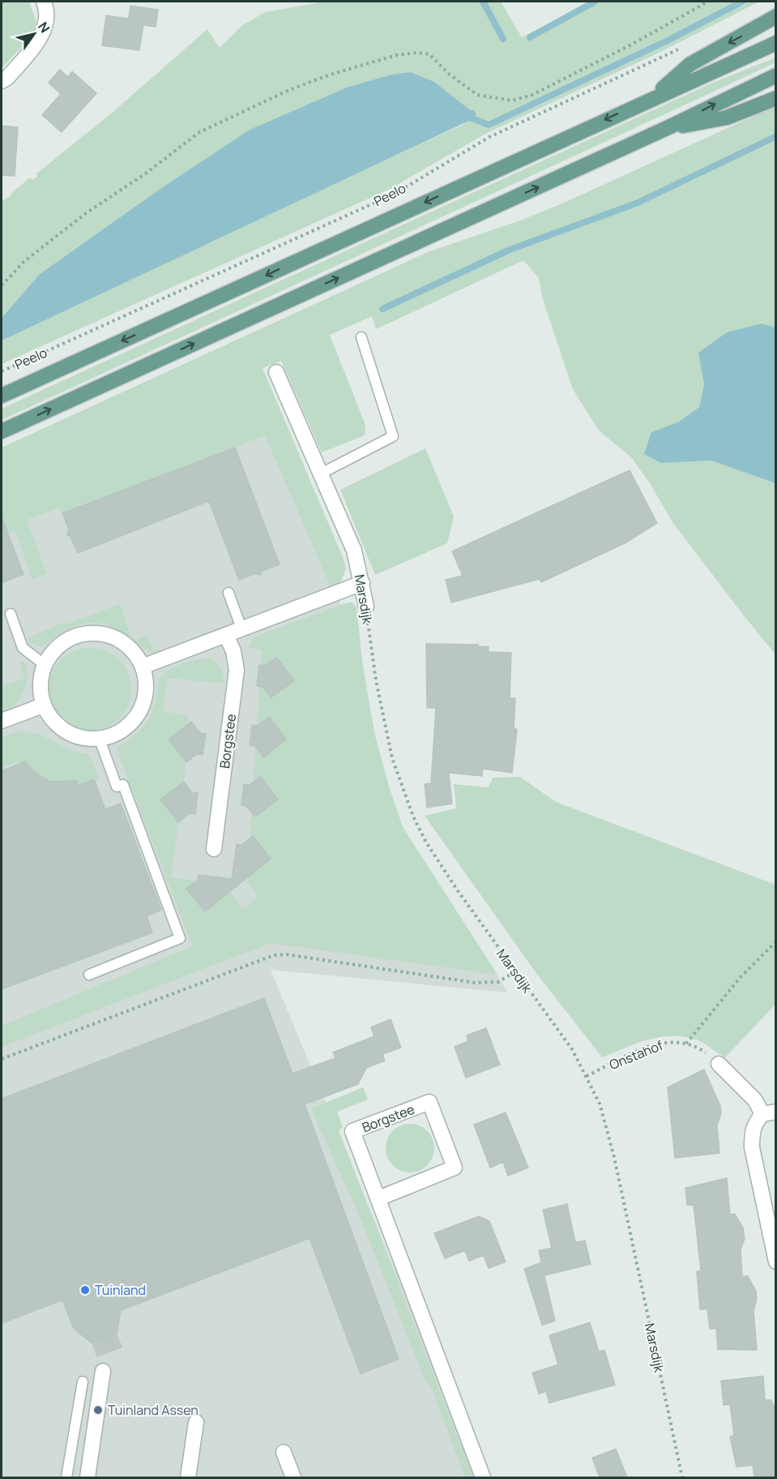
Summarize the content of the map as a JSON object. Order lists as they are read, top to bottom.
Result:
{
  "streets": {
    "main road": ["Peelo"],
    "street": ["Marsdijk", "Borgstee"],
    "path": ["Onstahof"]
  },
  "crossings": [
    ["Marsdijk", "Onstahof"]
  ],
  "places": ["Tuinland", "Tuinland Assen"],
  "north": "top right"
}
